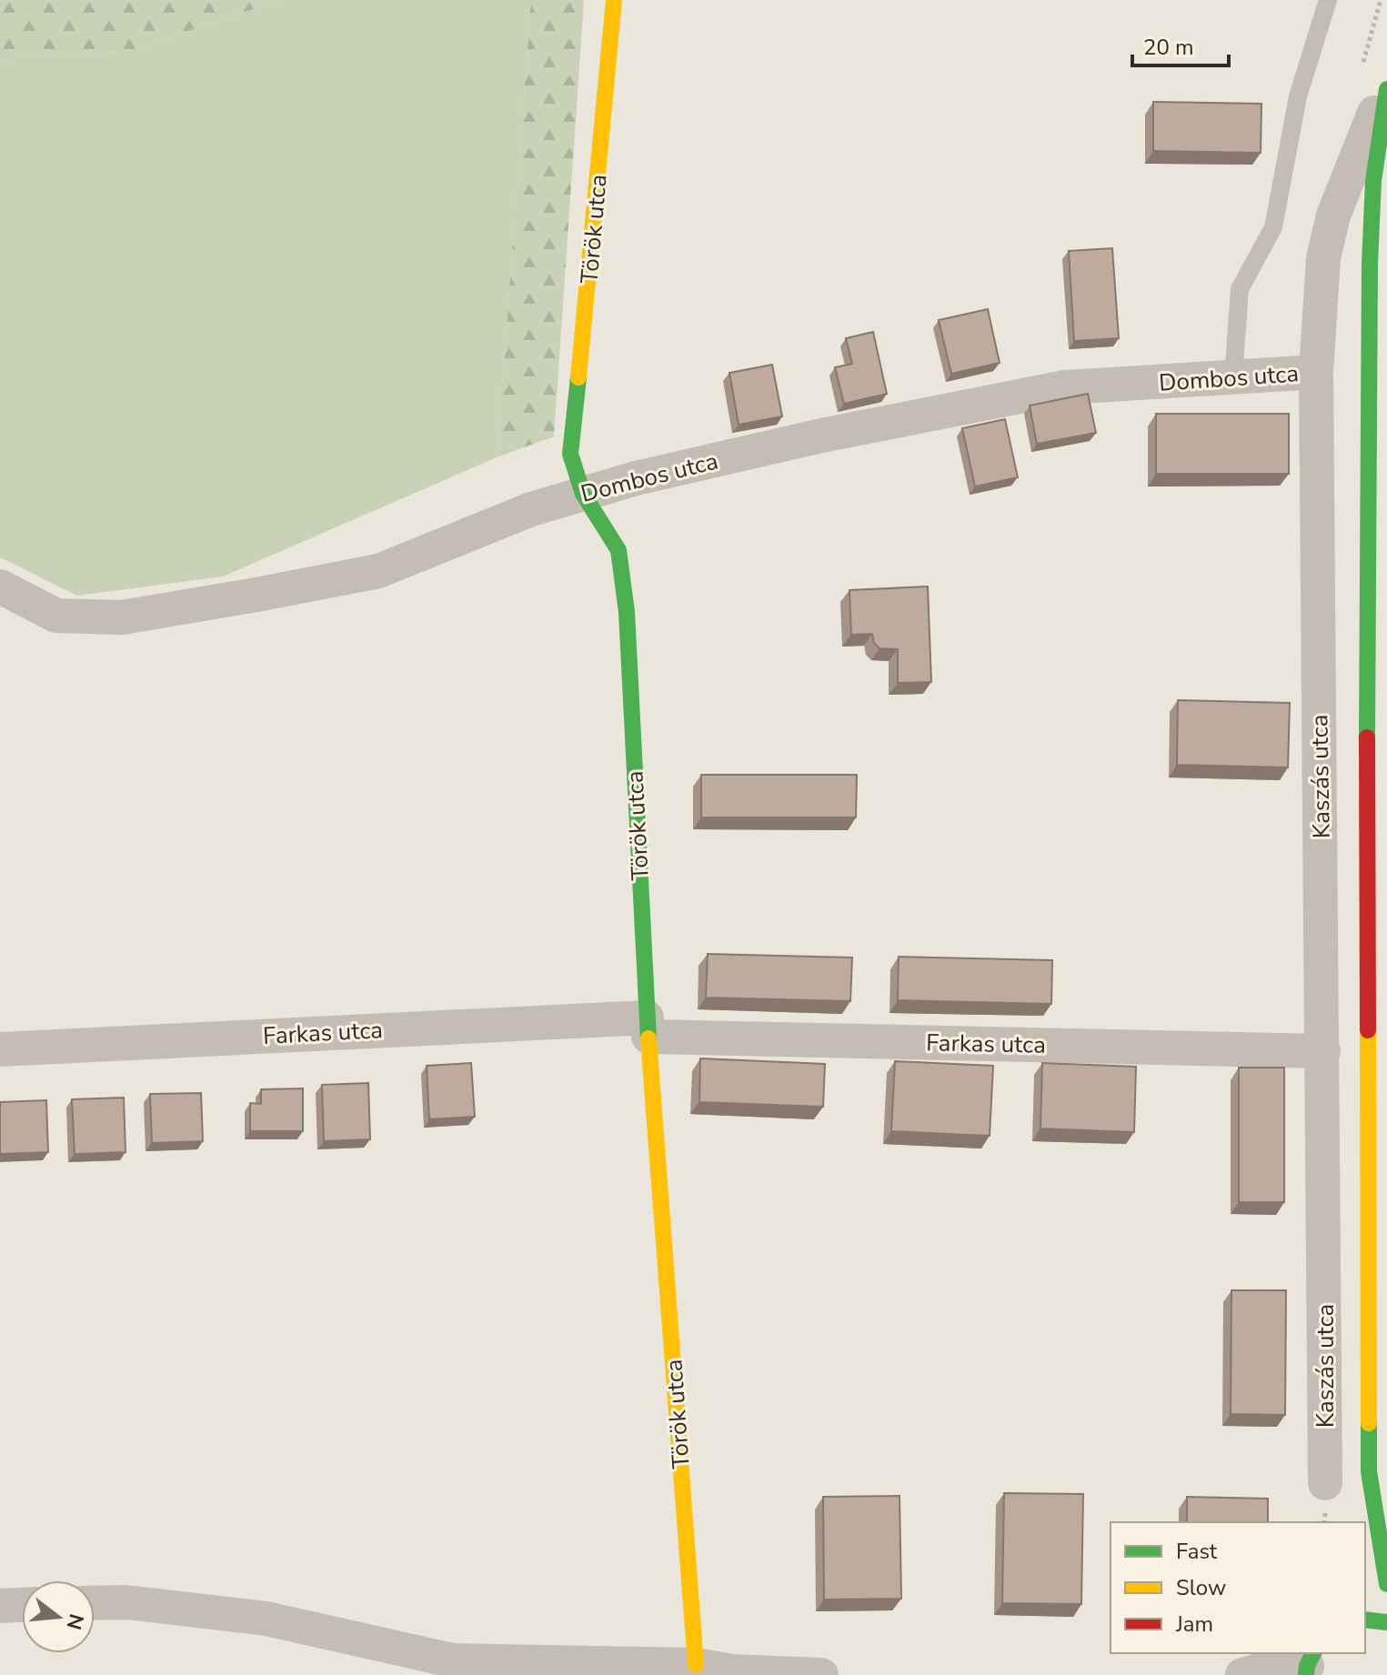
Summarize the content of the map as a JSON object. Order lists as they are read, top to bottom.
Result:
{
  "streets": {
    "street": [
      "Török utca",
      "Dombos utca",
      "Kaszás utca",
      "Farkas utca"
    ]
  },
  "crossings": [
    ["Török utca", "Dombos utca"],
    ["Török utca", "Farkas utca"],
    ["Dombos utca", "Kaszás utca"],
    ["Kaszás utca", "Farkas utca"]
  ],
  "legend": ["Fast", "Slow", "Jam"],
  "scale_bar": "20 m",
  "north": "right"
}
